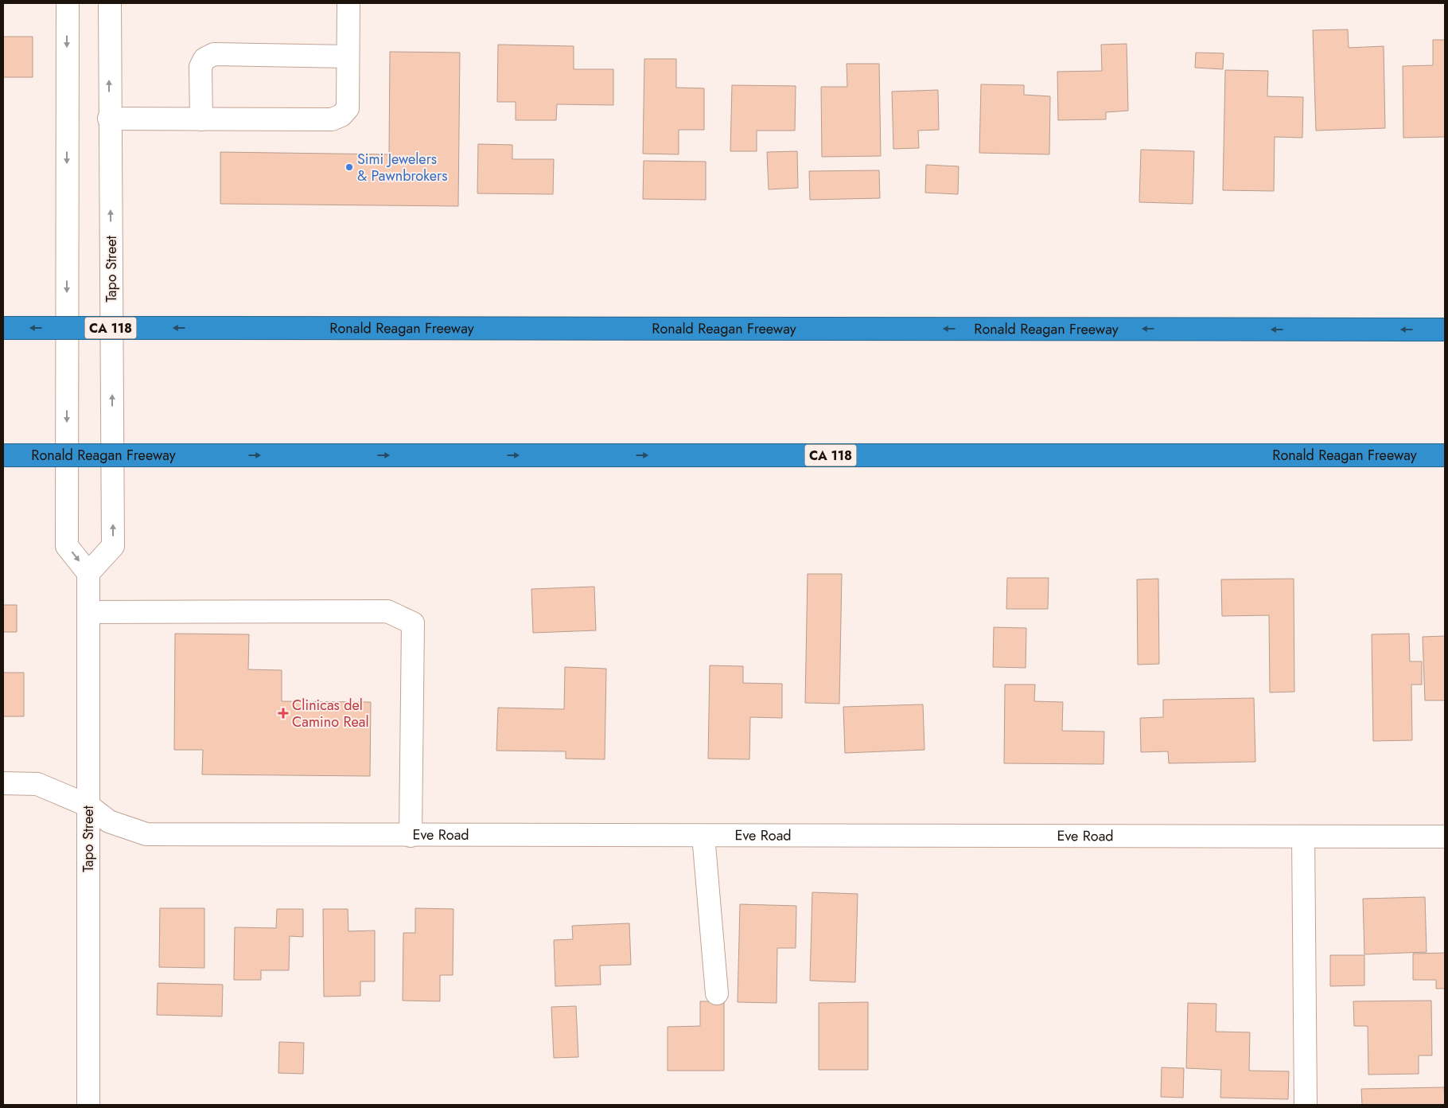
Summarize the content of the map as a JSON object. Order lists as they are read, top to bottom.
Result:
{
  "streets": {
    "highway": ["CA 118", "Ronald Reagan Freeway"],
    "street": ["Tapo Street", "Eve Road"]
  },
  "crossings": [
    ["Tapo Street", "Eve Road"]
  ],
  "places": {
    "other": ["Simi Jewelers & Pawnbrokers"],
    "health": ["Clinicas del Camino Real"]
  }
}
